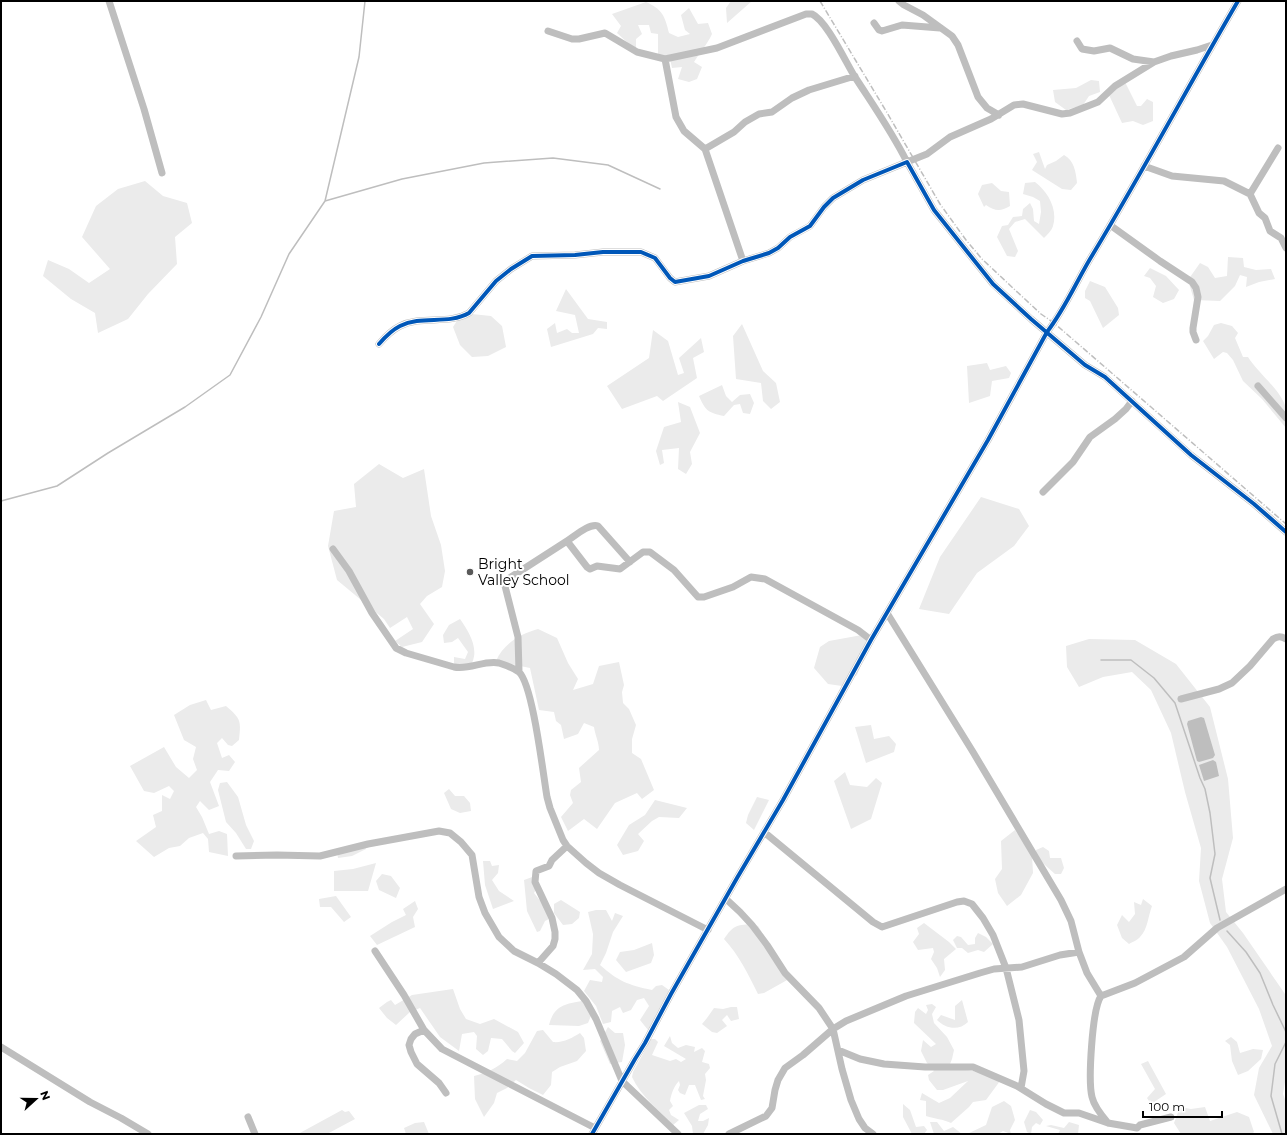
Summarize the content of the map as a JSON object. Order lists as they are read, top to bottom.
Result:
{
  "places": ["Bright Valley School"],
  "scale_bar": "100 m",
  "north": "right"
}
